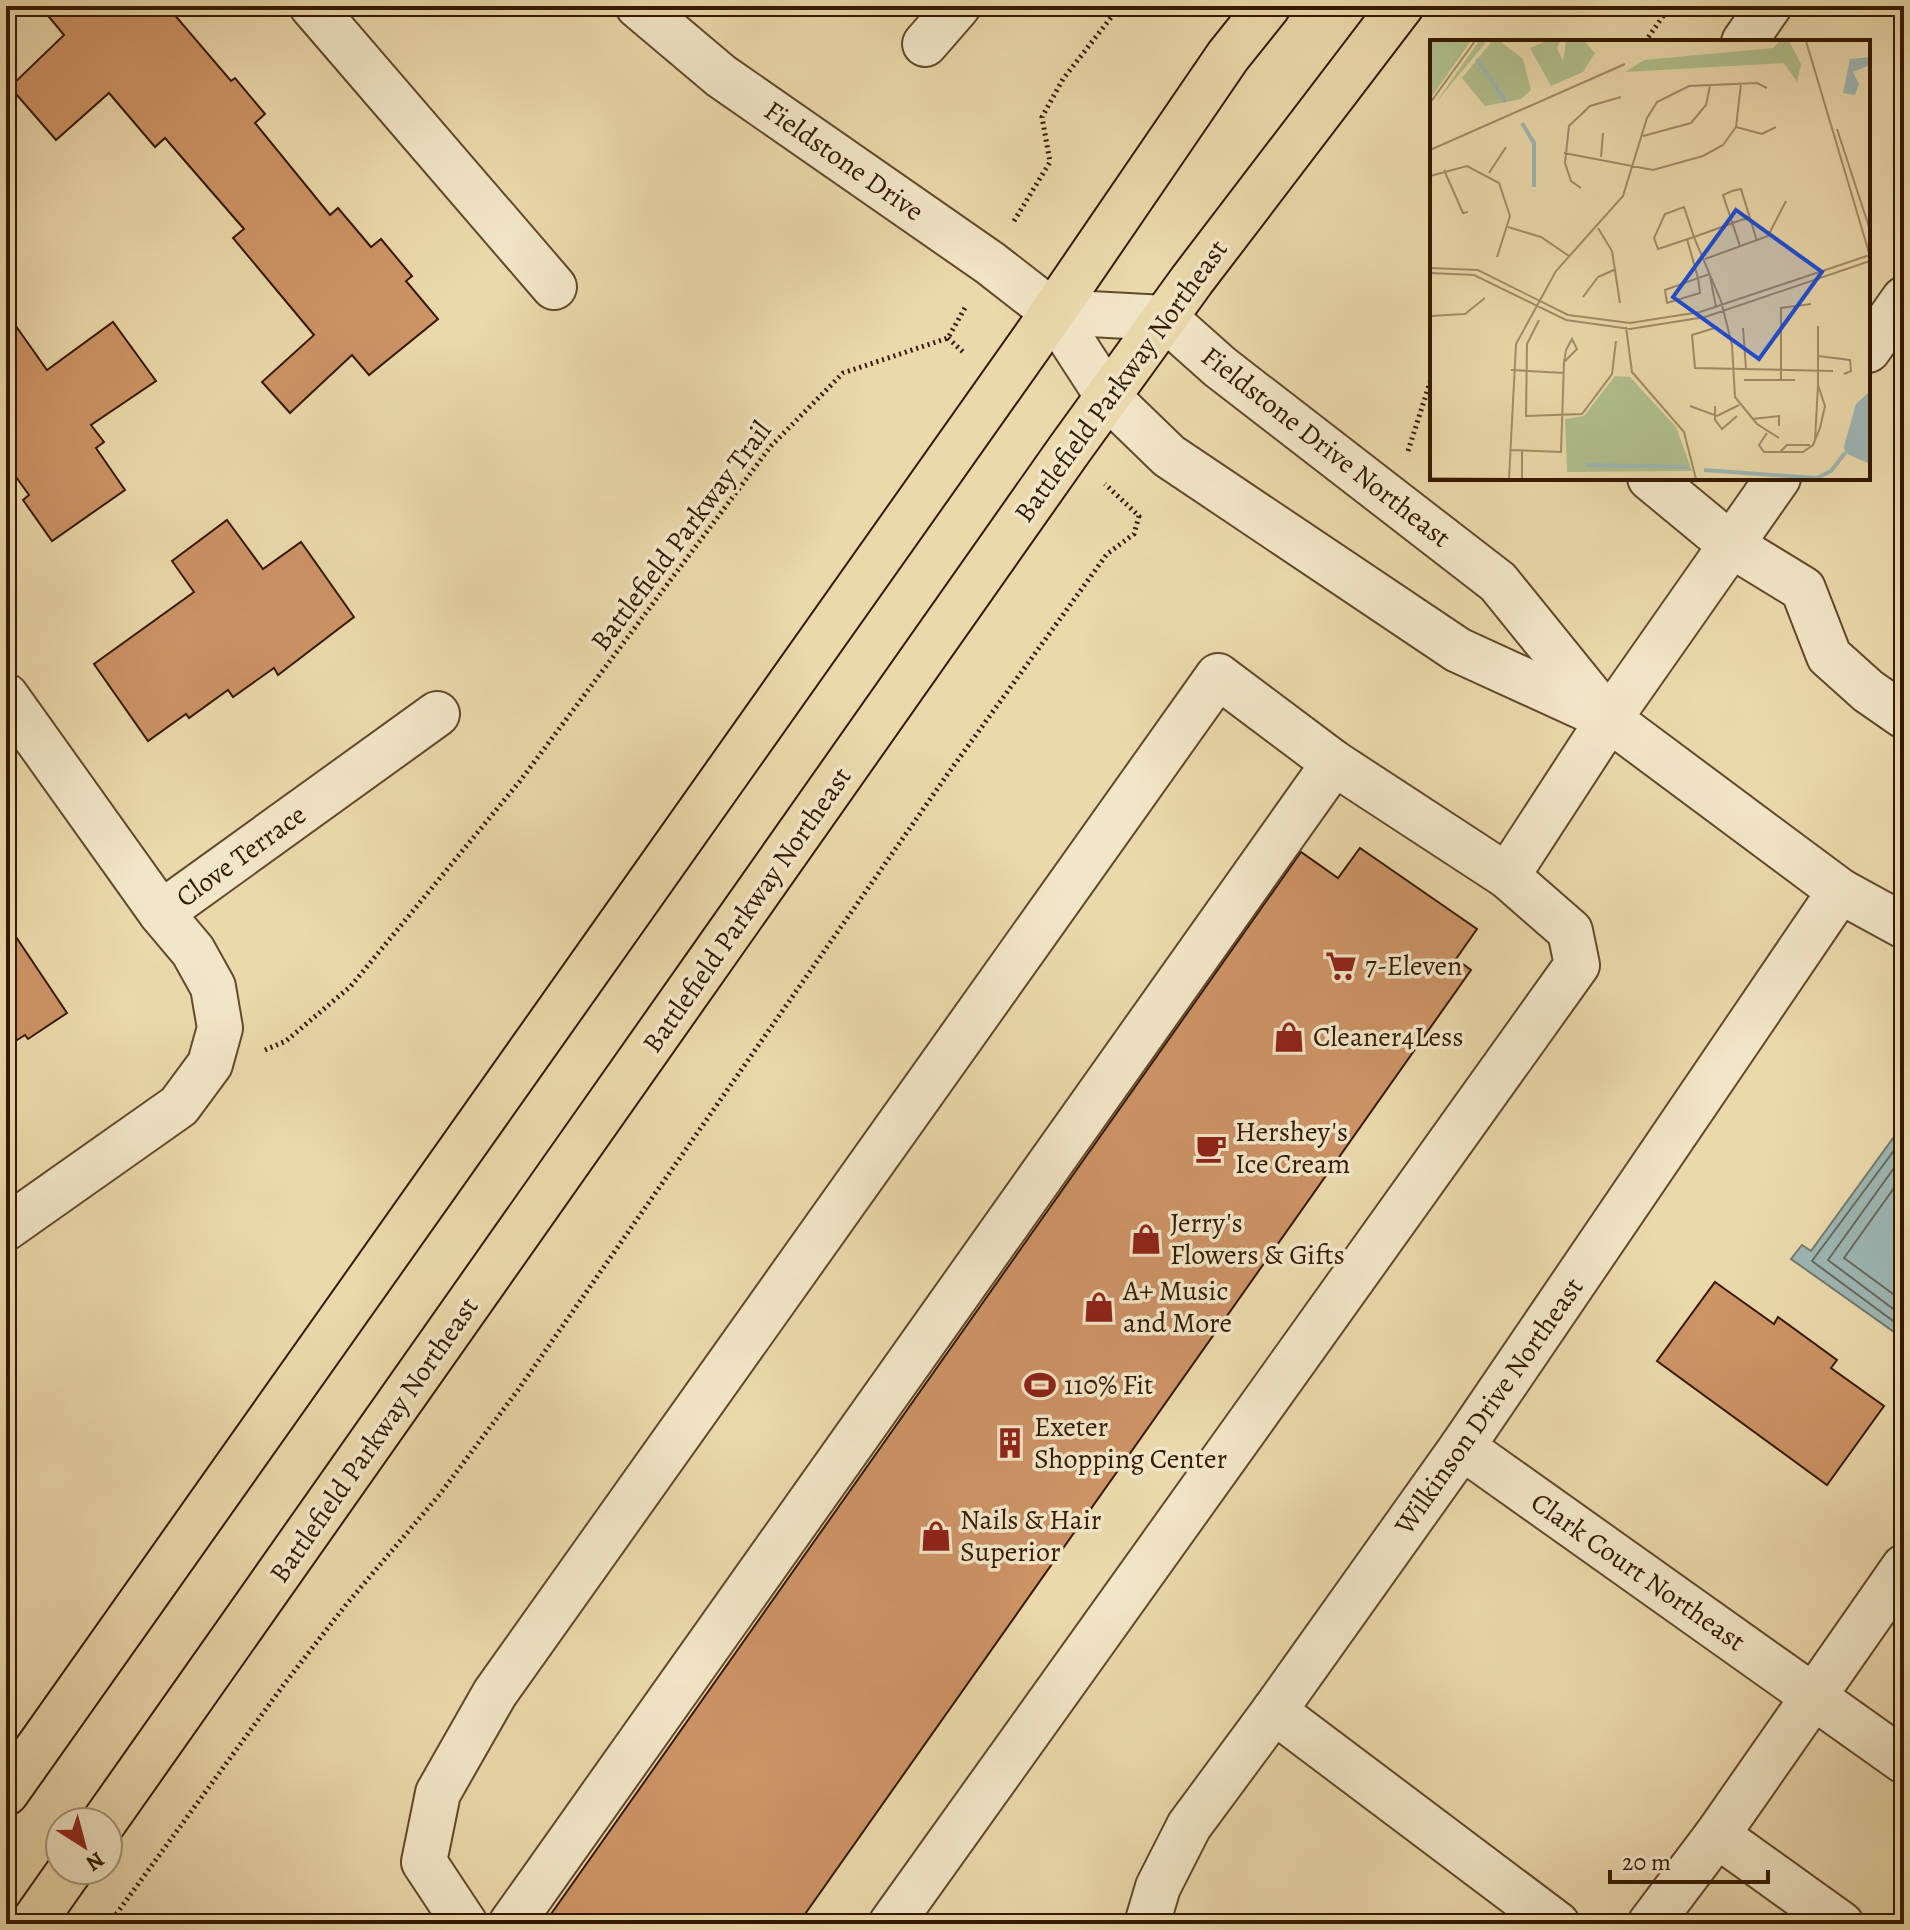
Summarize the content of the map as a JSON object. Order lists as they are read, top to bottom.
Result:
{
  "streets": {
    "main road": ["Battlefield Parkway Northeast"],
    "street": [
      "Fieldstone Drive",
      "Fieldstone Drive Northeast",
      "Clove Terrace",
      "Wilkinson Drive Northeast",
      "Clark Court Northeast"
    ],
    "path": ["Battlefield Parkway Trail"]
  },
  "crossings": [
    ["Fieldstone Drive", "Fieldstone Drive Northeast"],
    ["Fieldstone Drive", "Battlefield Parkway Trail"],
    ["Battlefield Parkway Northeast", "Fieldstone Drive Northeast"],
    ["Fieldstone Drive Northeast", "Wilkinson Drive Northeast"],
    ["Battlefield Parkway Trail", "Clove Terrace"],
    ["Wilkinson Drive Northeast", "Clark Court Northeast"]
  ],
  "places": {
    "supermarket": ["7-Eleven"],
    "shop": [
      "Cleaner4Less",
      "Jerry's Flowers & Gifts",
      "A+ Music and More",
      "Nails & Hair Superior"
    ],
    "cafe": ["Hershey's Ice Cream"],
    "sports": ["110% Fit"],
    "building": ["Exeter Shopping Center"]
  },
  "scale_bar": "20 m",
  "north": "bottom right"
}
